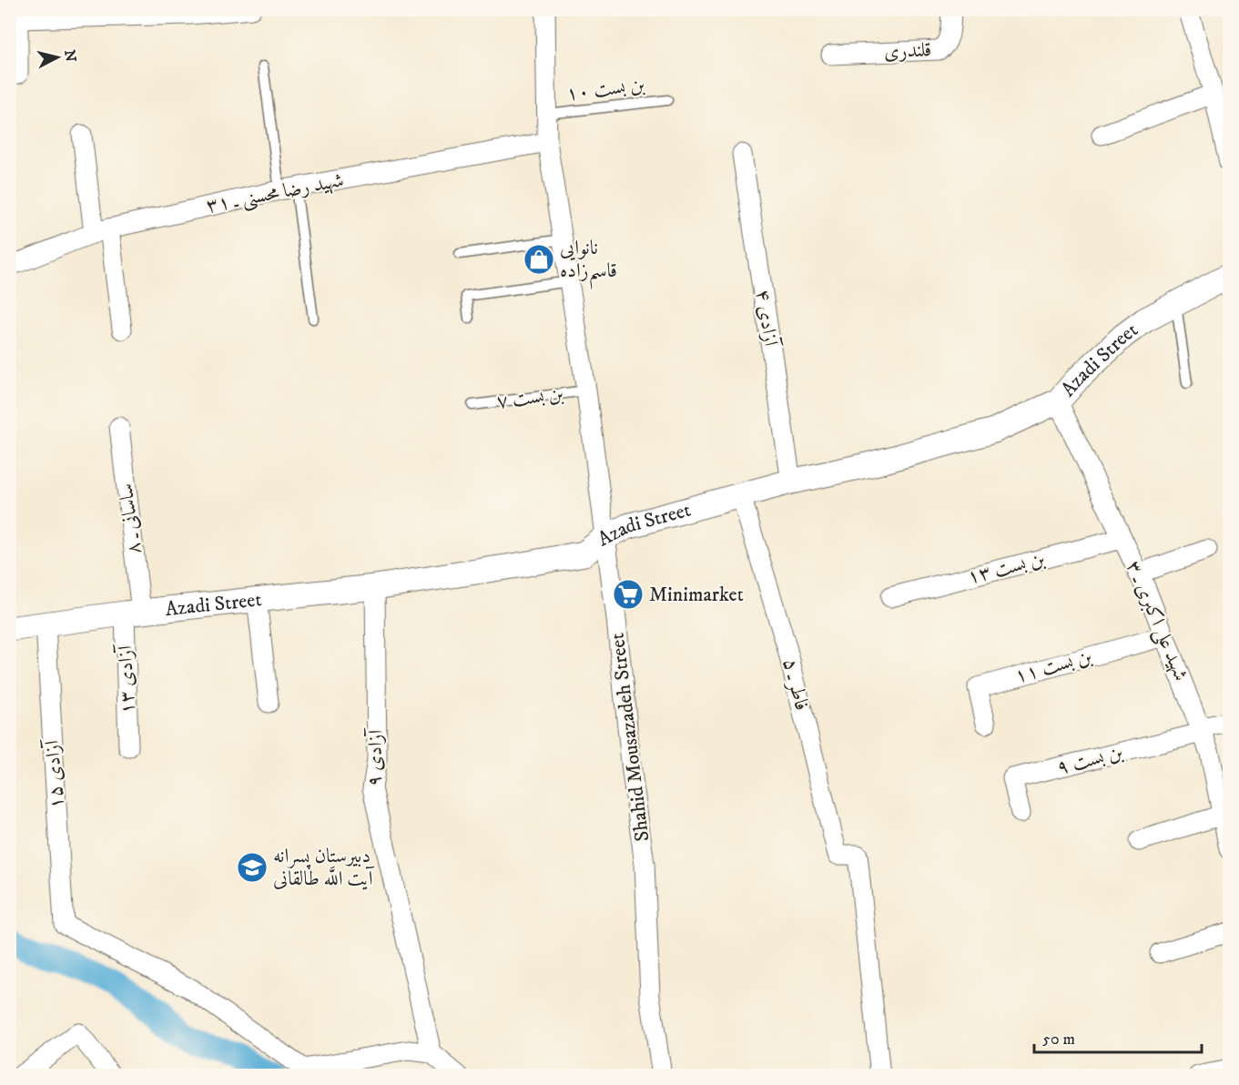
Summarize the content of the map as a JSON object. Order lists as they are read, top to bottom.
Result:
{
  "streets": {
    "street": [
      "قلندری",
      "شهید رضا محسنی ـ ۳۱",
      "آزادی ۴",
      "Azadi Street",
      "ساسانی ـ ۸",
      "بن بست ۱۳",
      "شهید علی اکبری ـ ۳",
      "بن بست ۱۱",
      "آزادی ۱۳",
      "فاطر ـ ۵",
      "Shahid Mousazadeh Street",
      "آزادی ۹",
      "بن بست ۹",
      "آزادی ۱۵"
    ],
    "lane": ["بن بست ۱۰", "بن بست ۷"]
  },
  "crossings": [
    ["بن بست ۱۰", "Shahid Mousazadeh Street"],
    ["شهید رضا محسنی ـ ۳۱", "Shahid Mousazadeh Street"],
    ["آزادی ۴", "Azadi Street"],
    ["Azadi Street", "ساسانی ـ ۸"],
    ["Azadi Street", "شهید علی اکبری ـ ۳"],
    ["Azadi Street", "آزادی ۱۳"],
    ["Azadi Street", "فاطر ـ ۵"],
    ["Azadi Street", "Shahid Mousazadeh Street"],
    ["Azadi Street", "آزادی ۹"],
    ["Azadi Street", "آزادی ۱۵"],
    ["بن بست ۷", "Shahid Mousazadeh Street"],
    ["ساسانی ـ ۸", "آزادی ۱۳"],
    ["بن بست ۱۳", "شهید علی اکبری ـ ۳"],
    ["شهید علی اکبری ـ ۳", "بن بست ۱۱"],
    ["شهید علی اکبری ـ ۳", "بن بست ۹"]
  ],
  "places": {
    "shop": ["نانوایی قاسم‌زاده"],
    "supermarket": ["Minimarket"],
    "school or university": ["دبیرستان پسرانه آیت اللَّه طالقانی"]
  },
  "scale_bar": "50 m",
  "north": "right"
}
